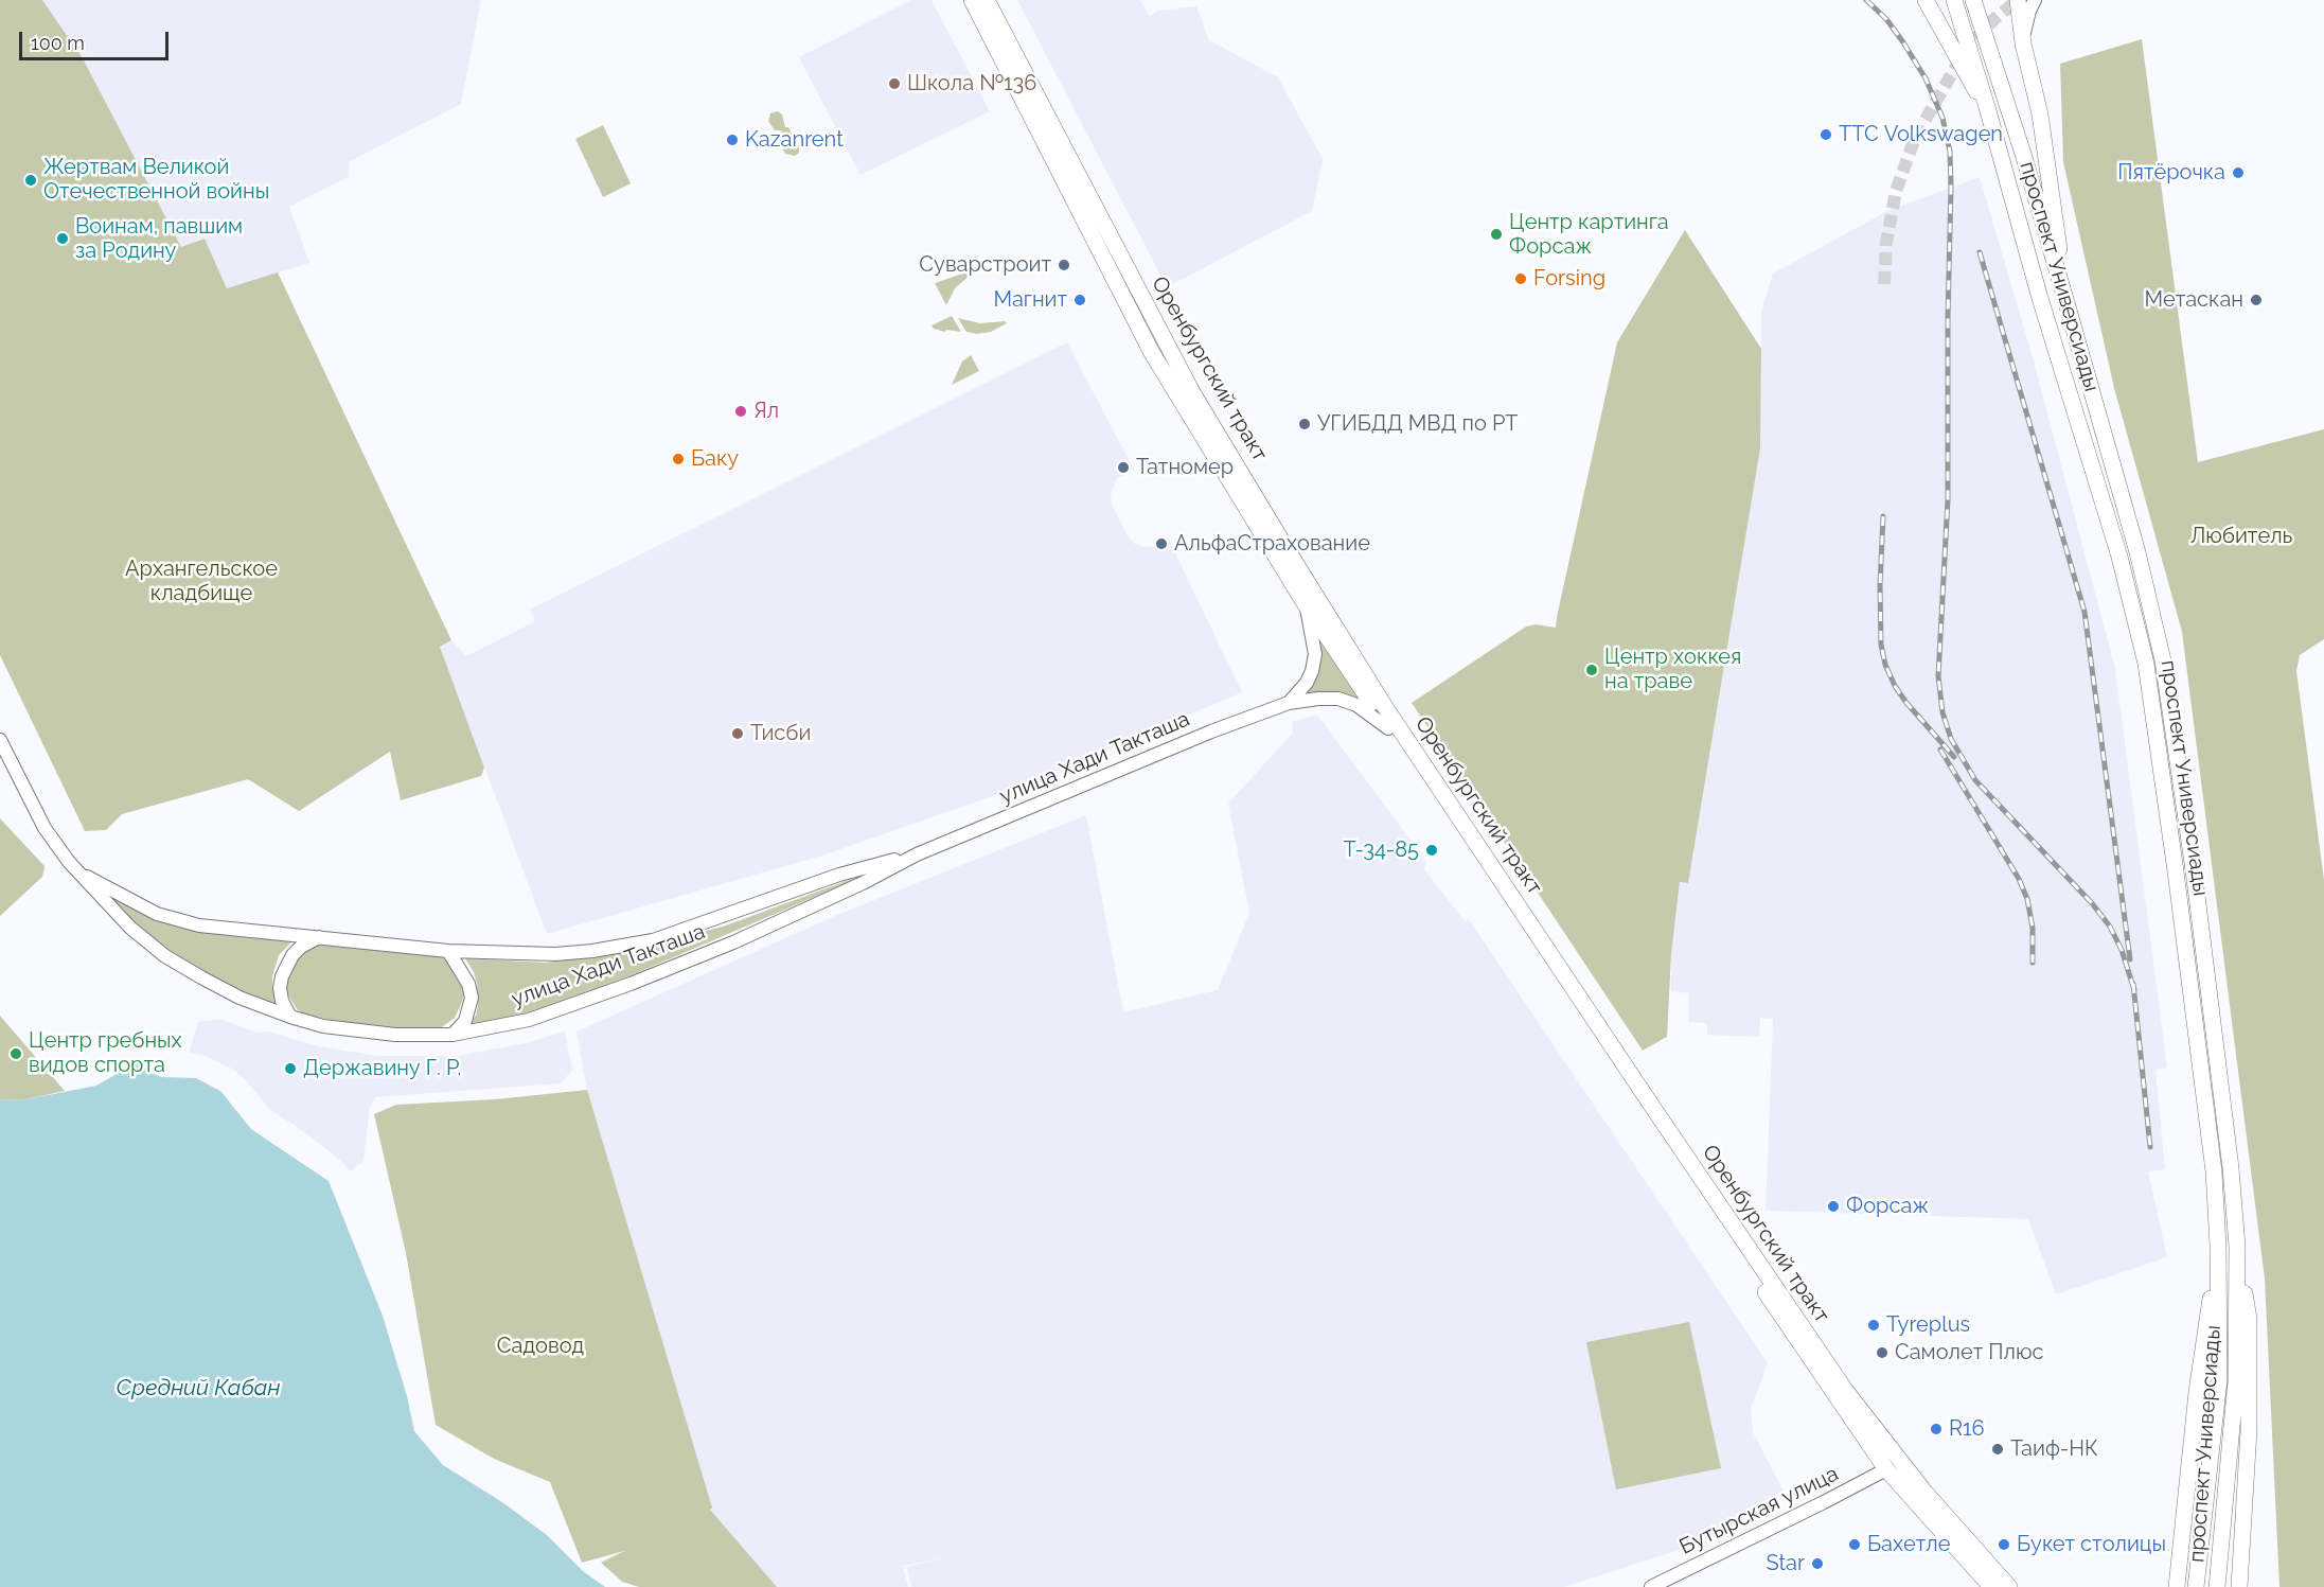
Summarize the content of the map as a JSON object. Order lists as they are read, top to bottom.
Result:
{
  "streets": {
    "main road": ["проспект Универсиады", "Оренбургский тракт"],
    "street": ["улица Хади Такташа", "Бутырская улица"]
  },
  "crossings": [
    ["Оренбургский тракт", "улица Хади Такташа"],
    ["Оренбургский тракт", "Бутырская улица"]
  ],
  "water": ["Средний Кабан"],
  "parks": ["Любитель", "Архангельское кладбище", "Садовод"],
  "places": [
    "Школа №136",
    "ТТС Volkswagen",
    "Kazanrent",
    "Пятёрочка",
    "Жертвам Великой Отечественной войны",
    "Центр картинга Форсаж",
    "Воинам, павшим за Родину",
    "Суварстроит",
    "Forsing",
    "Магнит",
    "Метаскан",
    "Ял",
    "УГИБДД МВД по РТ",
    "Баку",
    "Татномер",
    "АльфаСтрахование",
    "Центр хоккея на траве",
    "Тисби",
    "T-34-85",
    "Центр гребных видов спорта",
    "Державину Г. Р.",
    "Форсаж",
    "Tyreplus",
    "Самолет Плюс",
    "R16",
    "Таиф-НК",
    "Бахетле",
    "Букет столицы",
    "Star"
  ],
  "scale_bar": "100 m"
}
